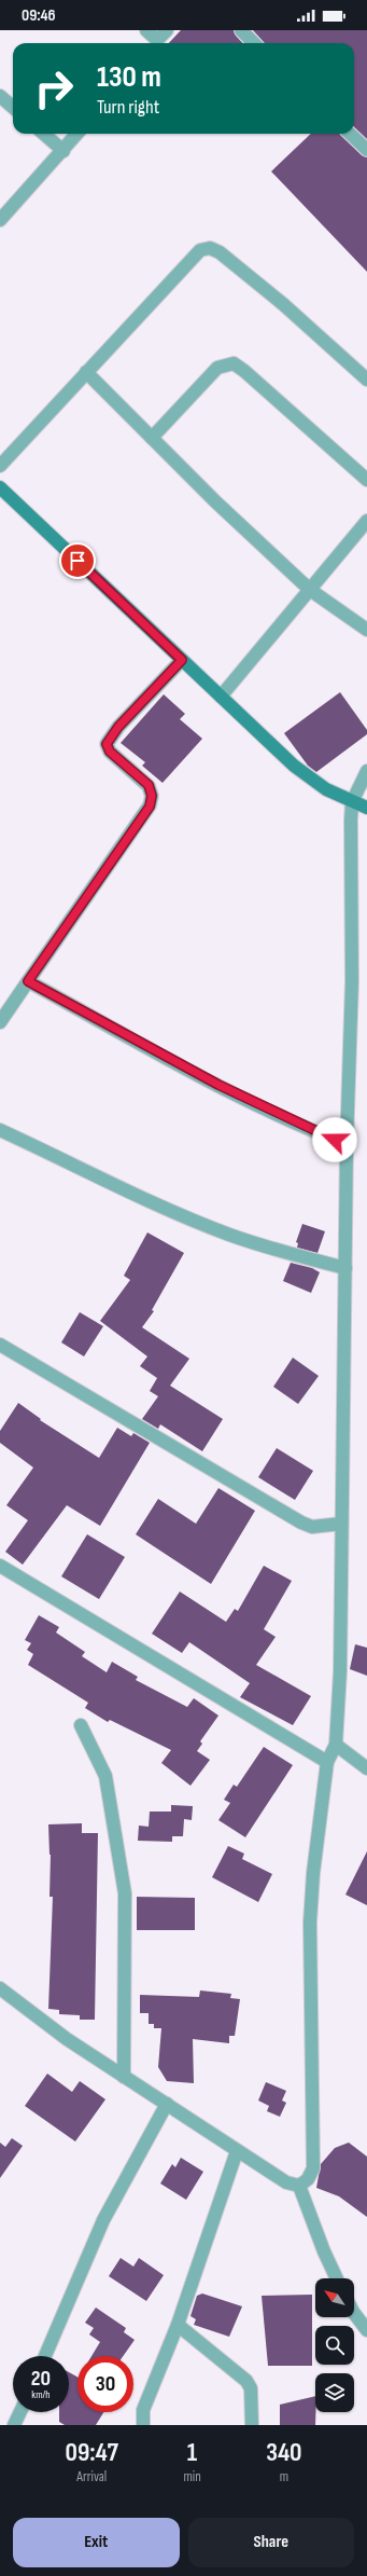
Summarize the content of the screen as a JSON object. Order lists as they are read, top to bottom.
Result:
{
  "north": "top left",
  "page": {
    "status": "09:46",
    "turn": ["130 m", "Turn right"],
    "speed": "20 km/h",
    "limit": "30",
    "eta": [
      "09:47",
      "Arrival",
      "1",
      "min",
      "340",
      "m"
    ],
    "buttons": ["Exit", "Share"]
  }
}
